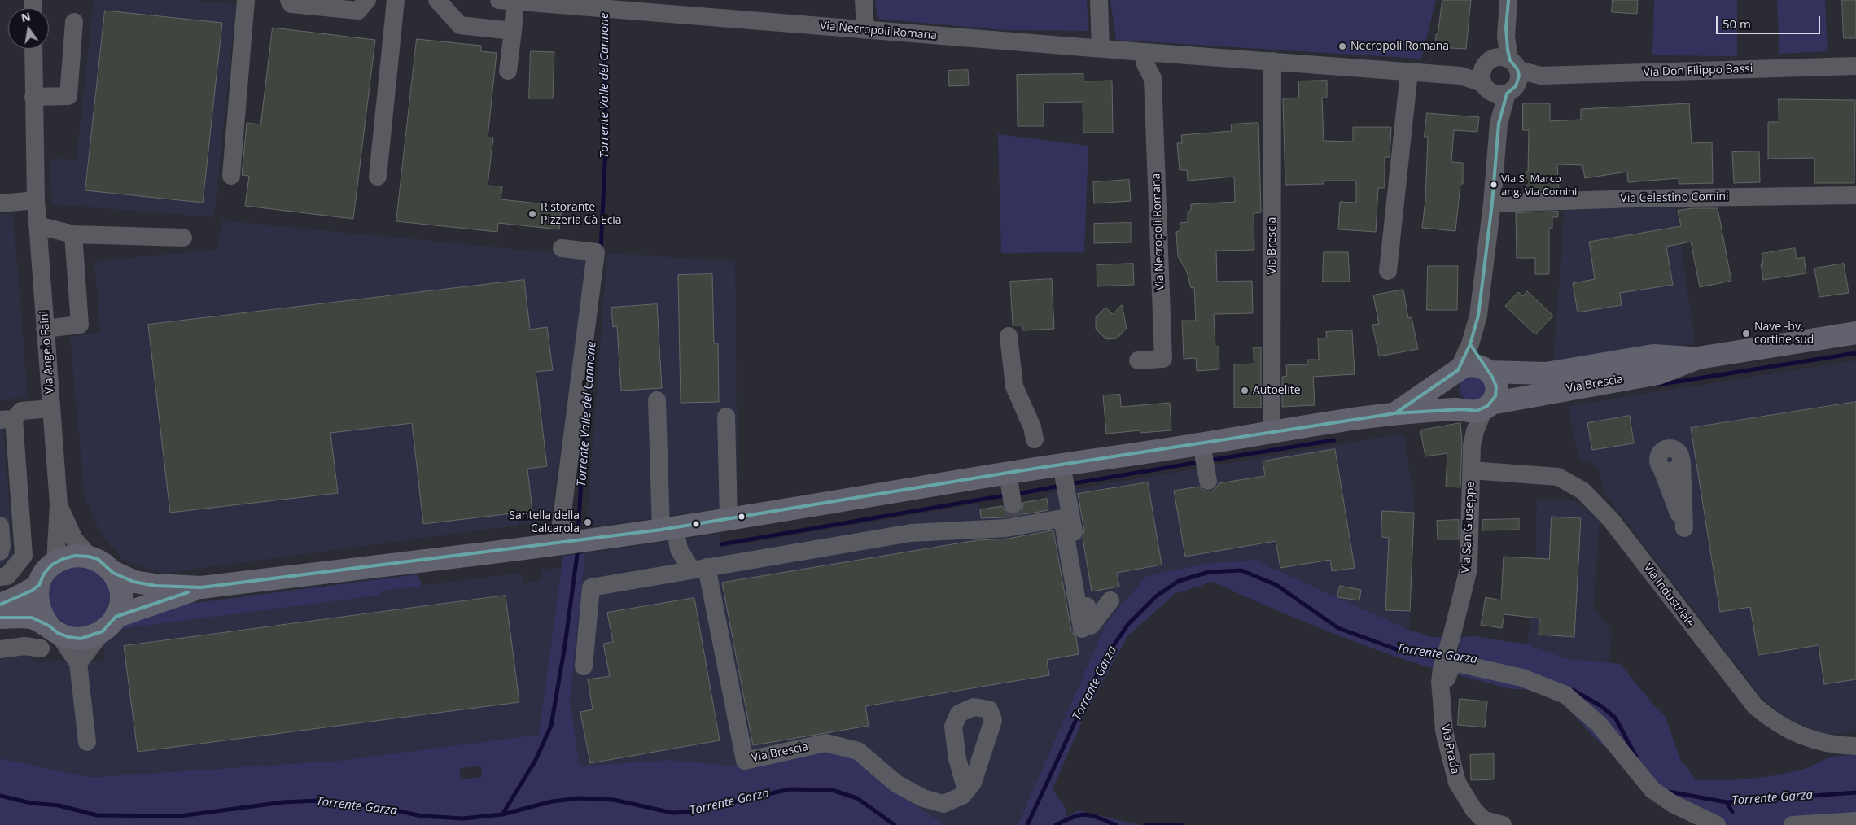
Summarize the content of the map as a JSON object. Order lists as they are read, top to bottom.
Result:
{
  "streets": {
    "main road": ["Via Brescia"],
    "street": [
      "Via Necropoli Romana",
      "Via Don Filippo Bassi",
      "Via Celestino Comini",
      "Via Angelo Faini",
      "Via San Giuseppe",
      "Via Industriale",
      "Via Prada"
    ]
  },
  "crossings": [
    ["Via Necropoli Romana", "Via Don Filippo Bassi"],
    ["Via Necropoli Romana", "Via Brescia"],
    ["Via Brescia", "Via San Giuseppe"],
    ["Via San Giuseppe", "Via Industriale"],
    ["Via San Giuseppe", "Via Prada"]
  ],
  "water": ["Torrente Valle del Cannone", "Torrente Garza"],
  "places": [
    "Necropoli Romana",
    "Via S. Marco ang. Via Comini",
    "Ristorante Pizzeria Cà Ecia",
    "Nave -bv. cortine sud",
    "Autoelite",
    "Santella della Calcarola"
  ],
  "scale_bar": "50 m",
  "north": "top"
}
